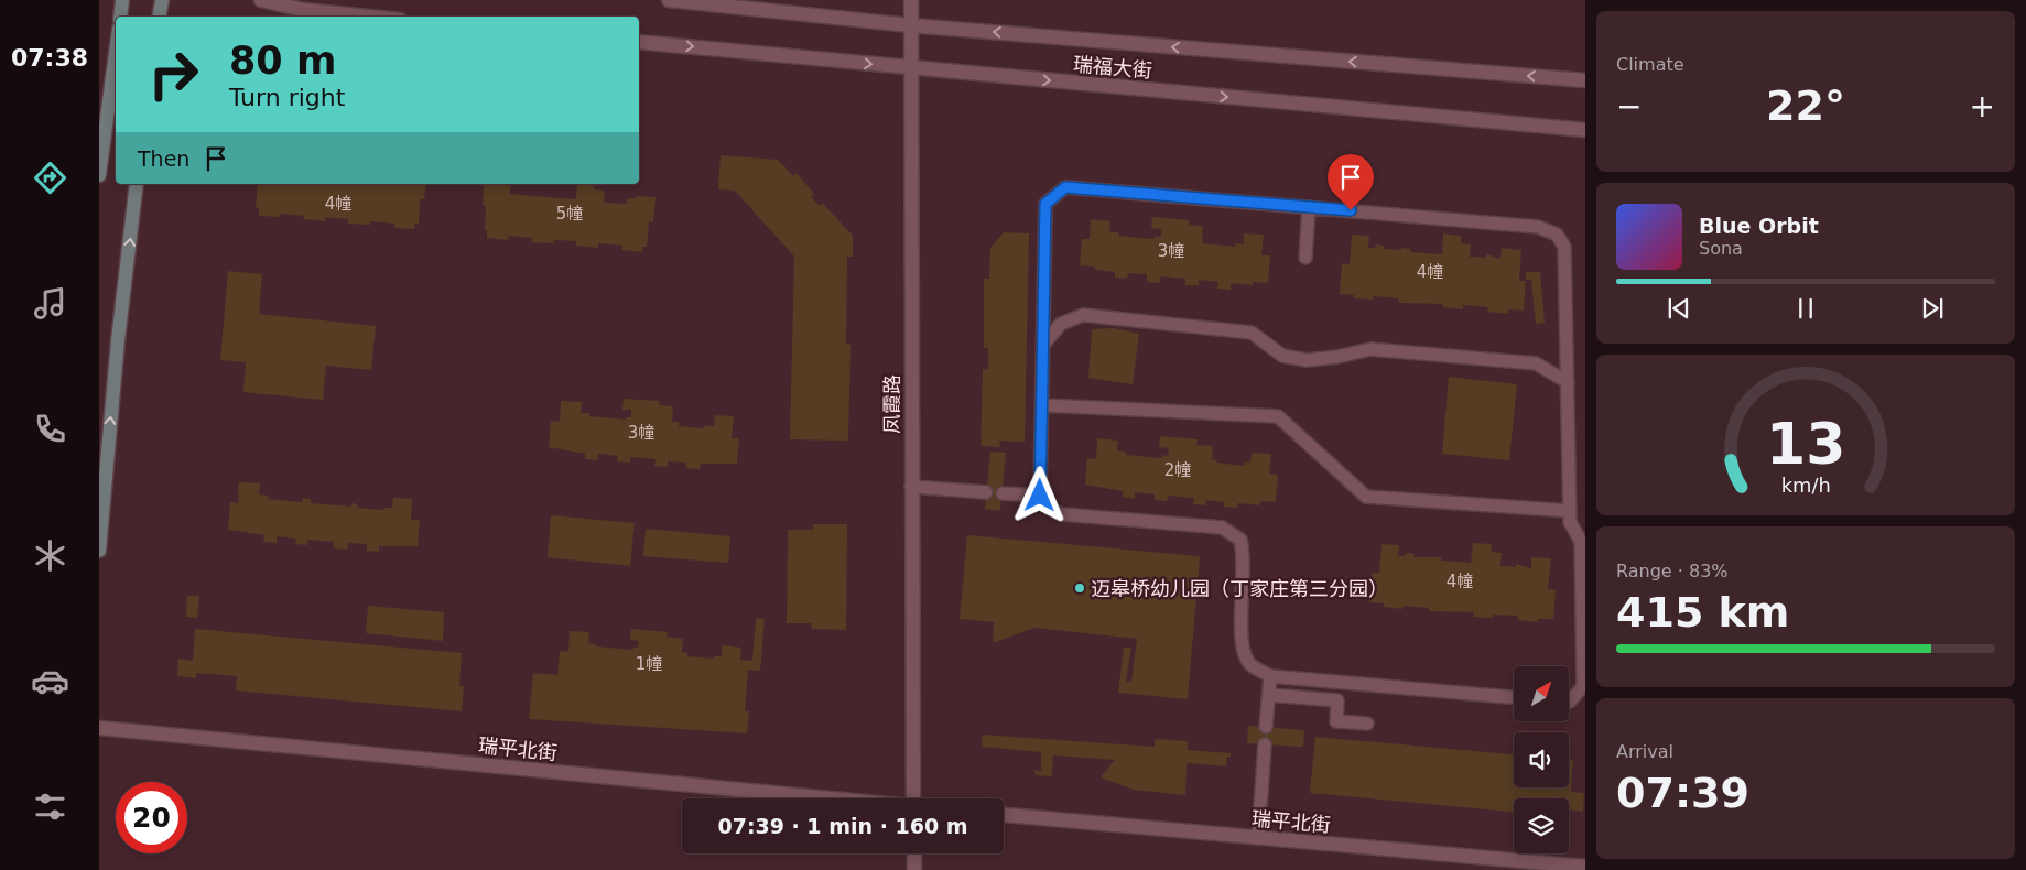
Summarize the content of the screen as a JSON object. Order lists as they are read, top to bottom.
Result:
{
  "streets": {
    "street": ["瑞福大街", "凤霞路", "瑞平北街"]
  },
  "crossings": [
    ["瑞福大街", "凤霞路"]
  ],
  "places": ["迈皋桥幼儿园（丁家庄第三分园）"],
  "house_numbers": [
    "4幢",
    "5幢",
    "3幢",
    "4幢",
    "3幢",
    "2幢",
    "4幢",
    "1幢"
  ],
  "north": "top right",
  "page": {
    "tabs": "07:38",
    "tile": [
      "Climate",
      ["Range · 83%", "415 km"],
      ["Arrival", "07:39"]
    ],
    "turn": ["80 m", "Turn right"],
    "heat": ["−", "22°", "+"],
    "then": "Then",
    "song": ["Blue Orbit", "Sona"],
    "limit": "20",
    "trip": "07:39 · 1 min · 160 m",
    "gauge": ["13", "km/h"]
  }
}
